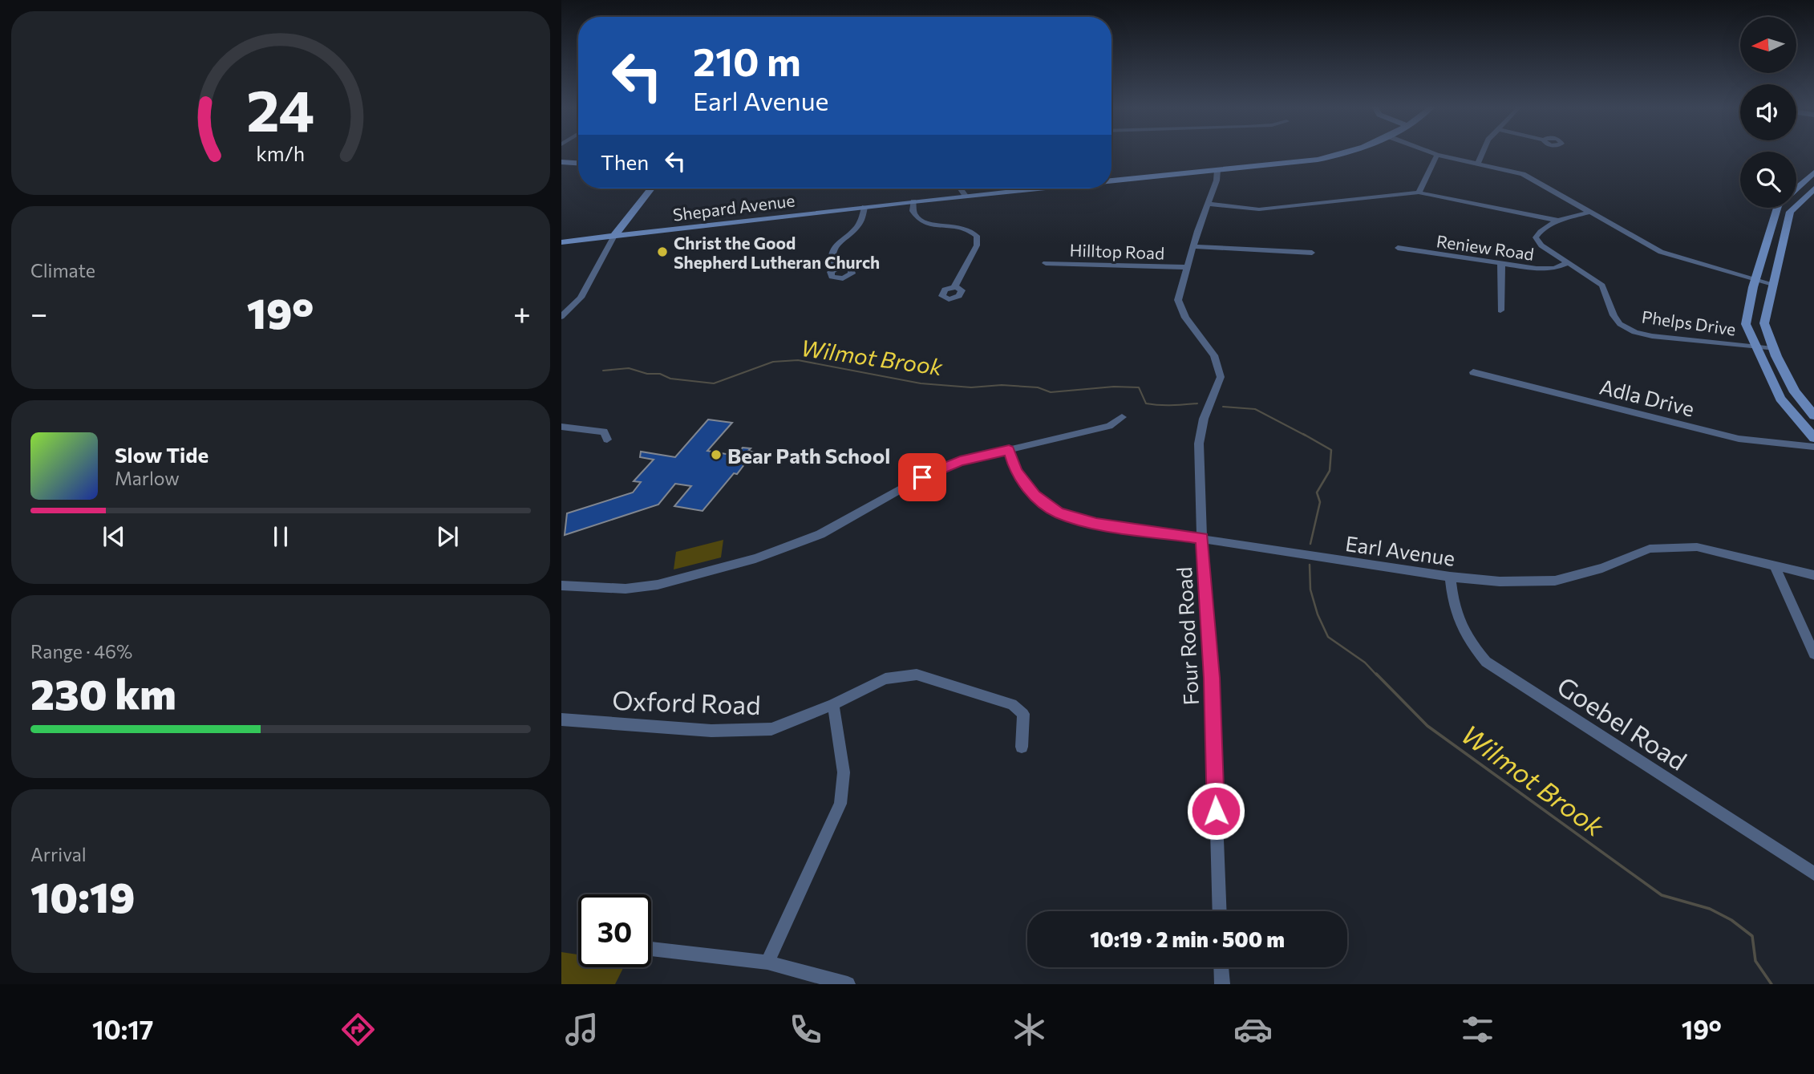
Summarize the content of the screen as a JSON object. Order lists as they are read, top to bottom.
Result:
{
  "streets": {
    "main road": ["Shepard Avenue"],
    "street": [
      "Reniew Road",
      "Hilltop Road",
      "Phelps Drive",
      "Adla Drive",
      "Earl Avenue",
      "Four Rod Road",
      "Oxford Road",
      "Goebel Road"
    ]
  },
  "crossings": [
    ["Shepard Avenue", "Four Rod Road"],
    ["Reniew Road", "Phelps Drive"],
    ["Hilltop Road", "Four Rod Road"],
    ["Earl Avenue", "Four Rod Road"],
    ["Earl Avenue", "Goebel Road"]
  ],
  "water": ["Wilmot Brook"],
  "places": ["Christ the Good Shepherd Lutheran Church", "Bear Path School"],
  "north": "left",
  "page": {
    "turn": ["210 m", "Earl Avenue"],
    "then": "Then",
    "tile": [
      "Climate",
      ["Range · 46%", "230 km"],
      ["Arrival", "10:19"]
    ],
    "heat": ["−", "19°", "+"],
    "song": ["Slow Tide", "Marlow"],
    "limit": "30",
    "trip": "10:19 · 2 min · 500 m",
    "tabs": ["10:17", "19°"],
    "gauge": ["24", "km/h"]
  }
}
